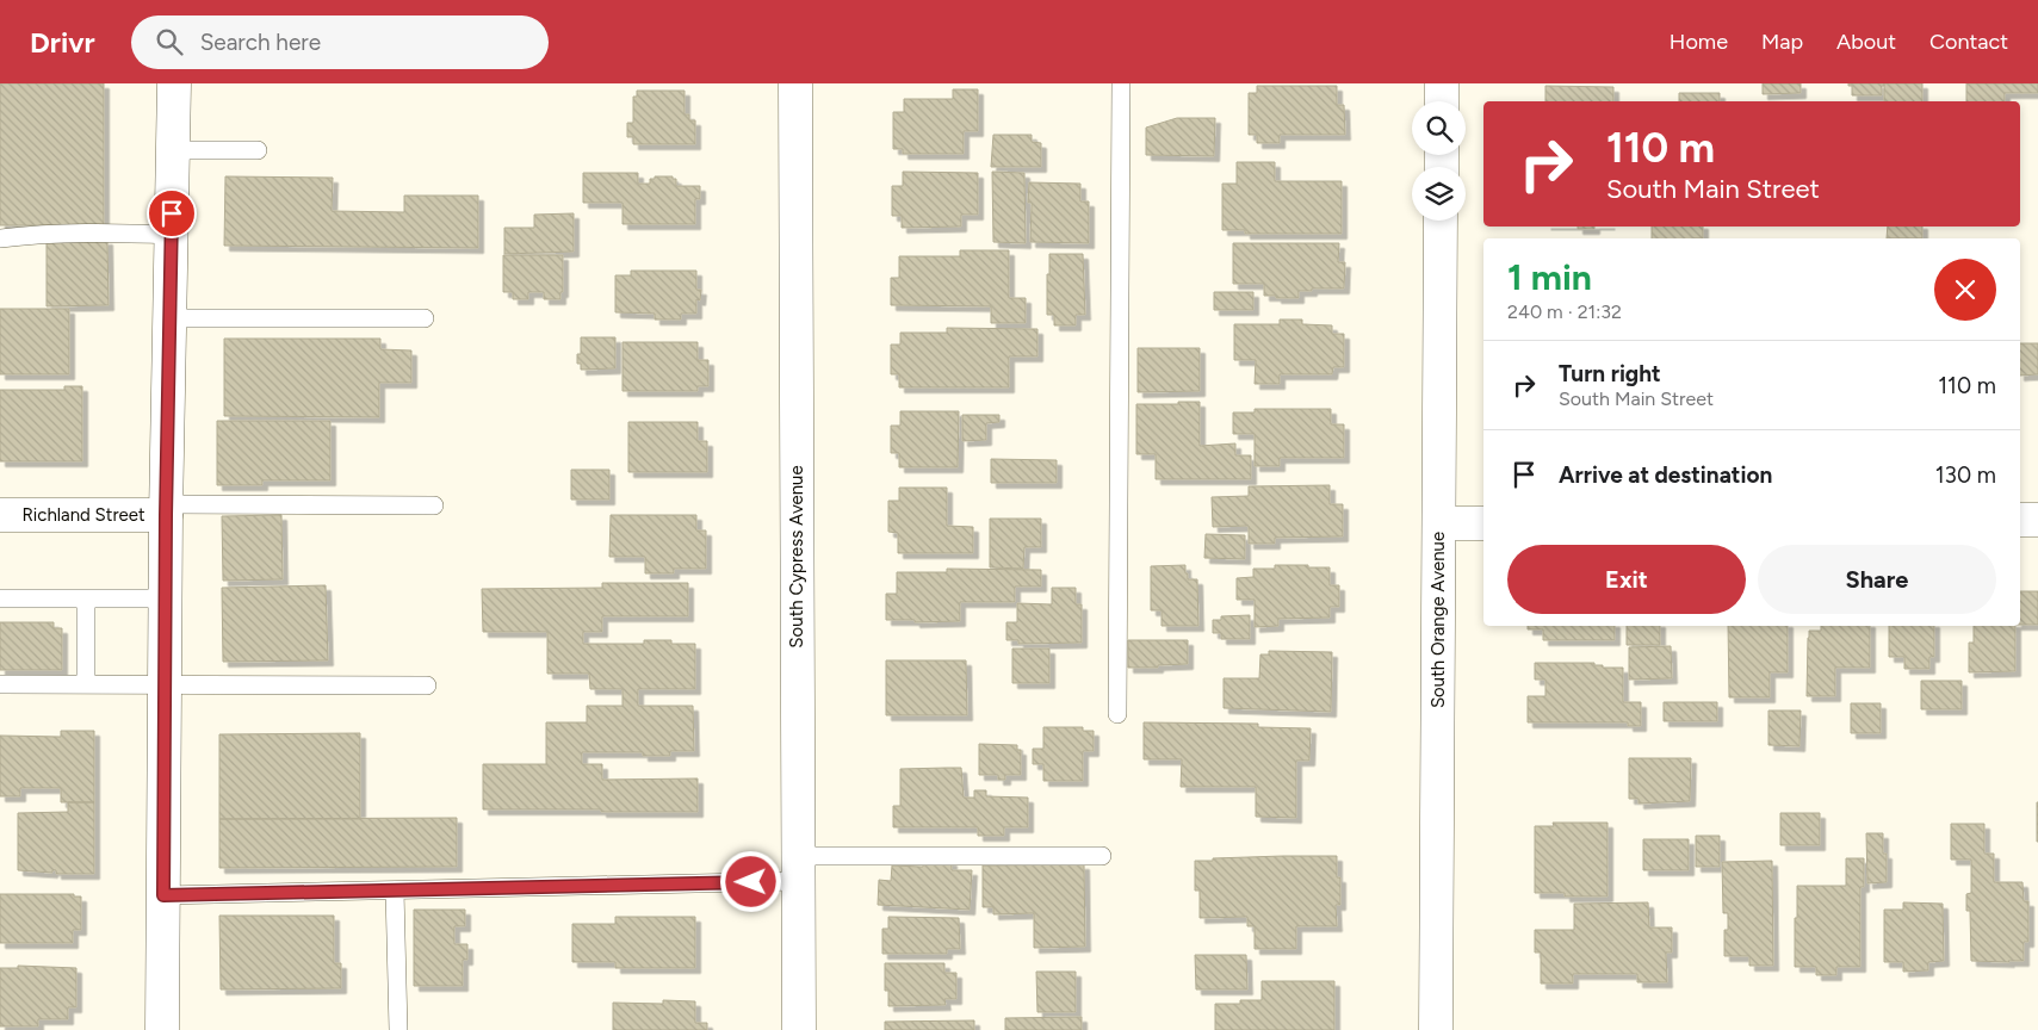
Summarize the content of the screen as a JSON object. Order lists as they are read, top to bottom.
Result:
{
  "streets": {
    "street": ["Richland Street", "South Cypress Avenue", "South Orange Avenue"]
  },
  "page": {
    "header": "Drivr",
    "search": "Search here",
    "nav": [
      "Home",
      "Map",
      "About",
      "Contact"
    ],
    "turn": ["110 m", "South Main Street"],
    "heading": ["1 min", "240 m · 21:32"],
    "list": [
      {
        "name": "Turn right",
        "note": "South Main Street",
        "value": "110 m"
      },
      {
        "name": "Arrive at destination",
        "value": "130 m"
      }
    ],
    "buttons": ["Exit", "Share"]
  }
}
